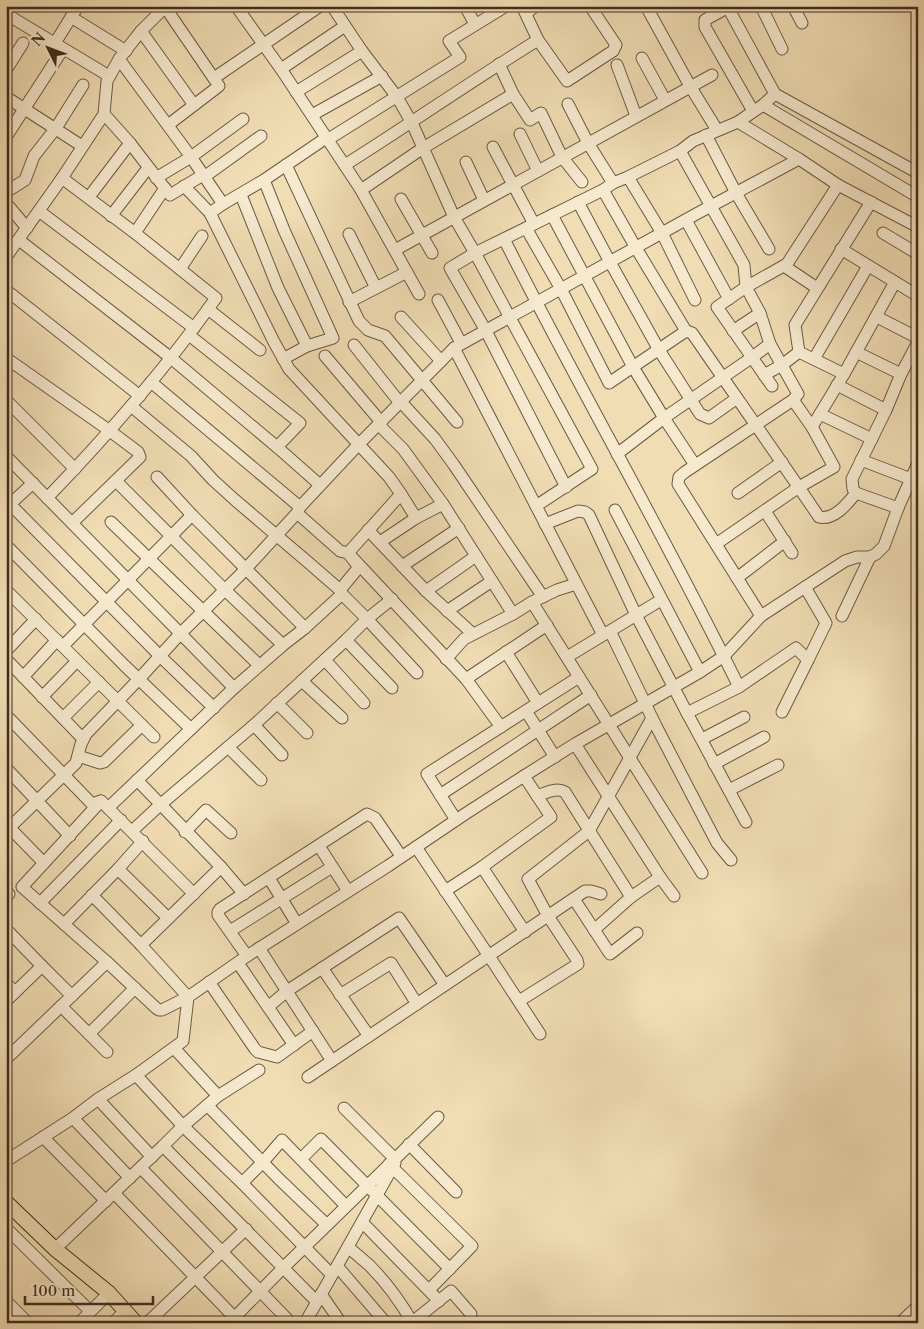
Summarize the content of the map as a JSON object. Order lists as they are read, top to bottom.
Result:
{
  "scale_bar": "100 m",
  "north": "top left"
}
